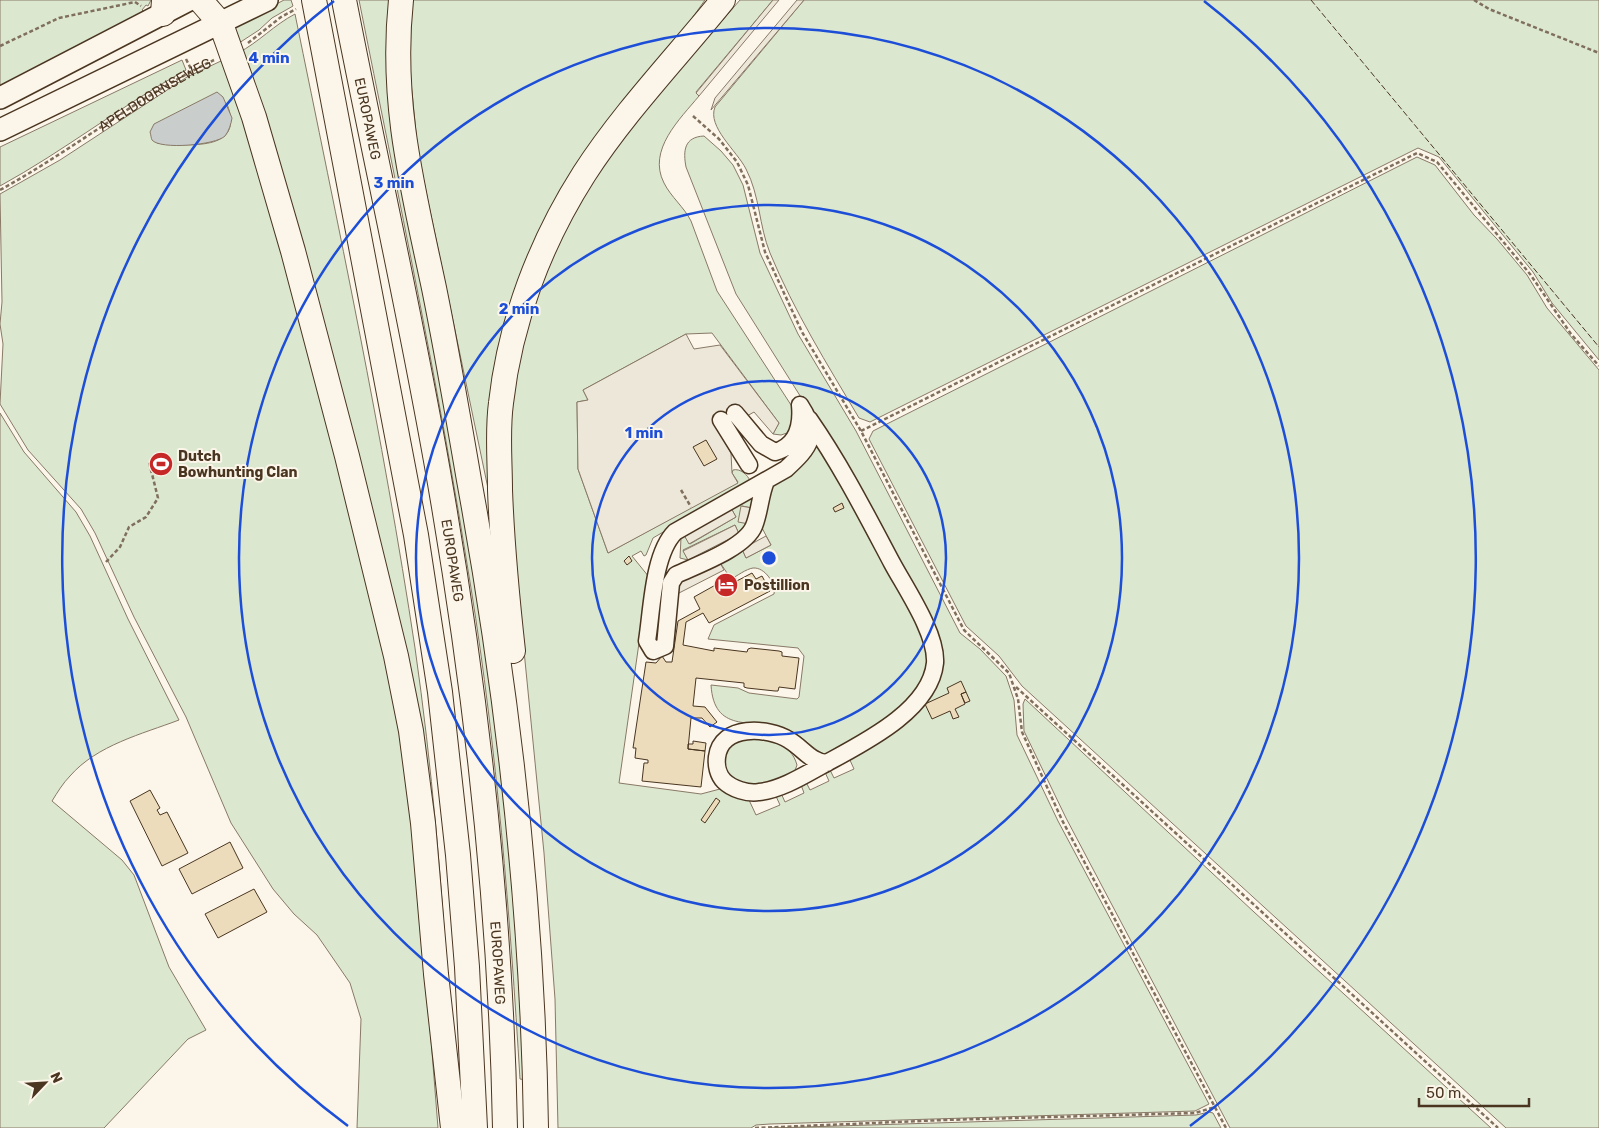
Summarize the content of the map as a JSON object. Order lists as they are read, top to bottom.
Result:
{
  "streets": {
    "highway": ["EUROPAWEG"],
    "path": ["APELDOORNSEWEG"]
  },
  "places": {
    "sports": ["Dutch Bowhunting Clan"],
    "hotel": ["Postillion"]
  },
  "scale_bar": "50 m",
  "north": "top right",
  "rings": [
    "4 min",
    "3 min",
    "2 min",
    "1 min"
  ]
}
